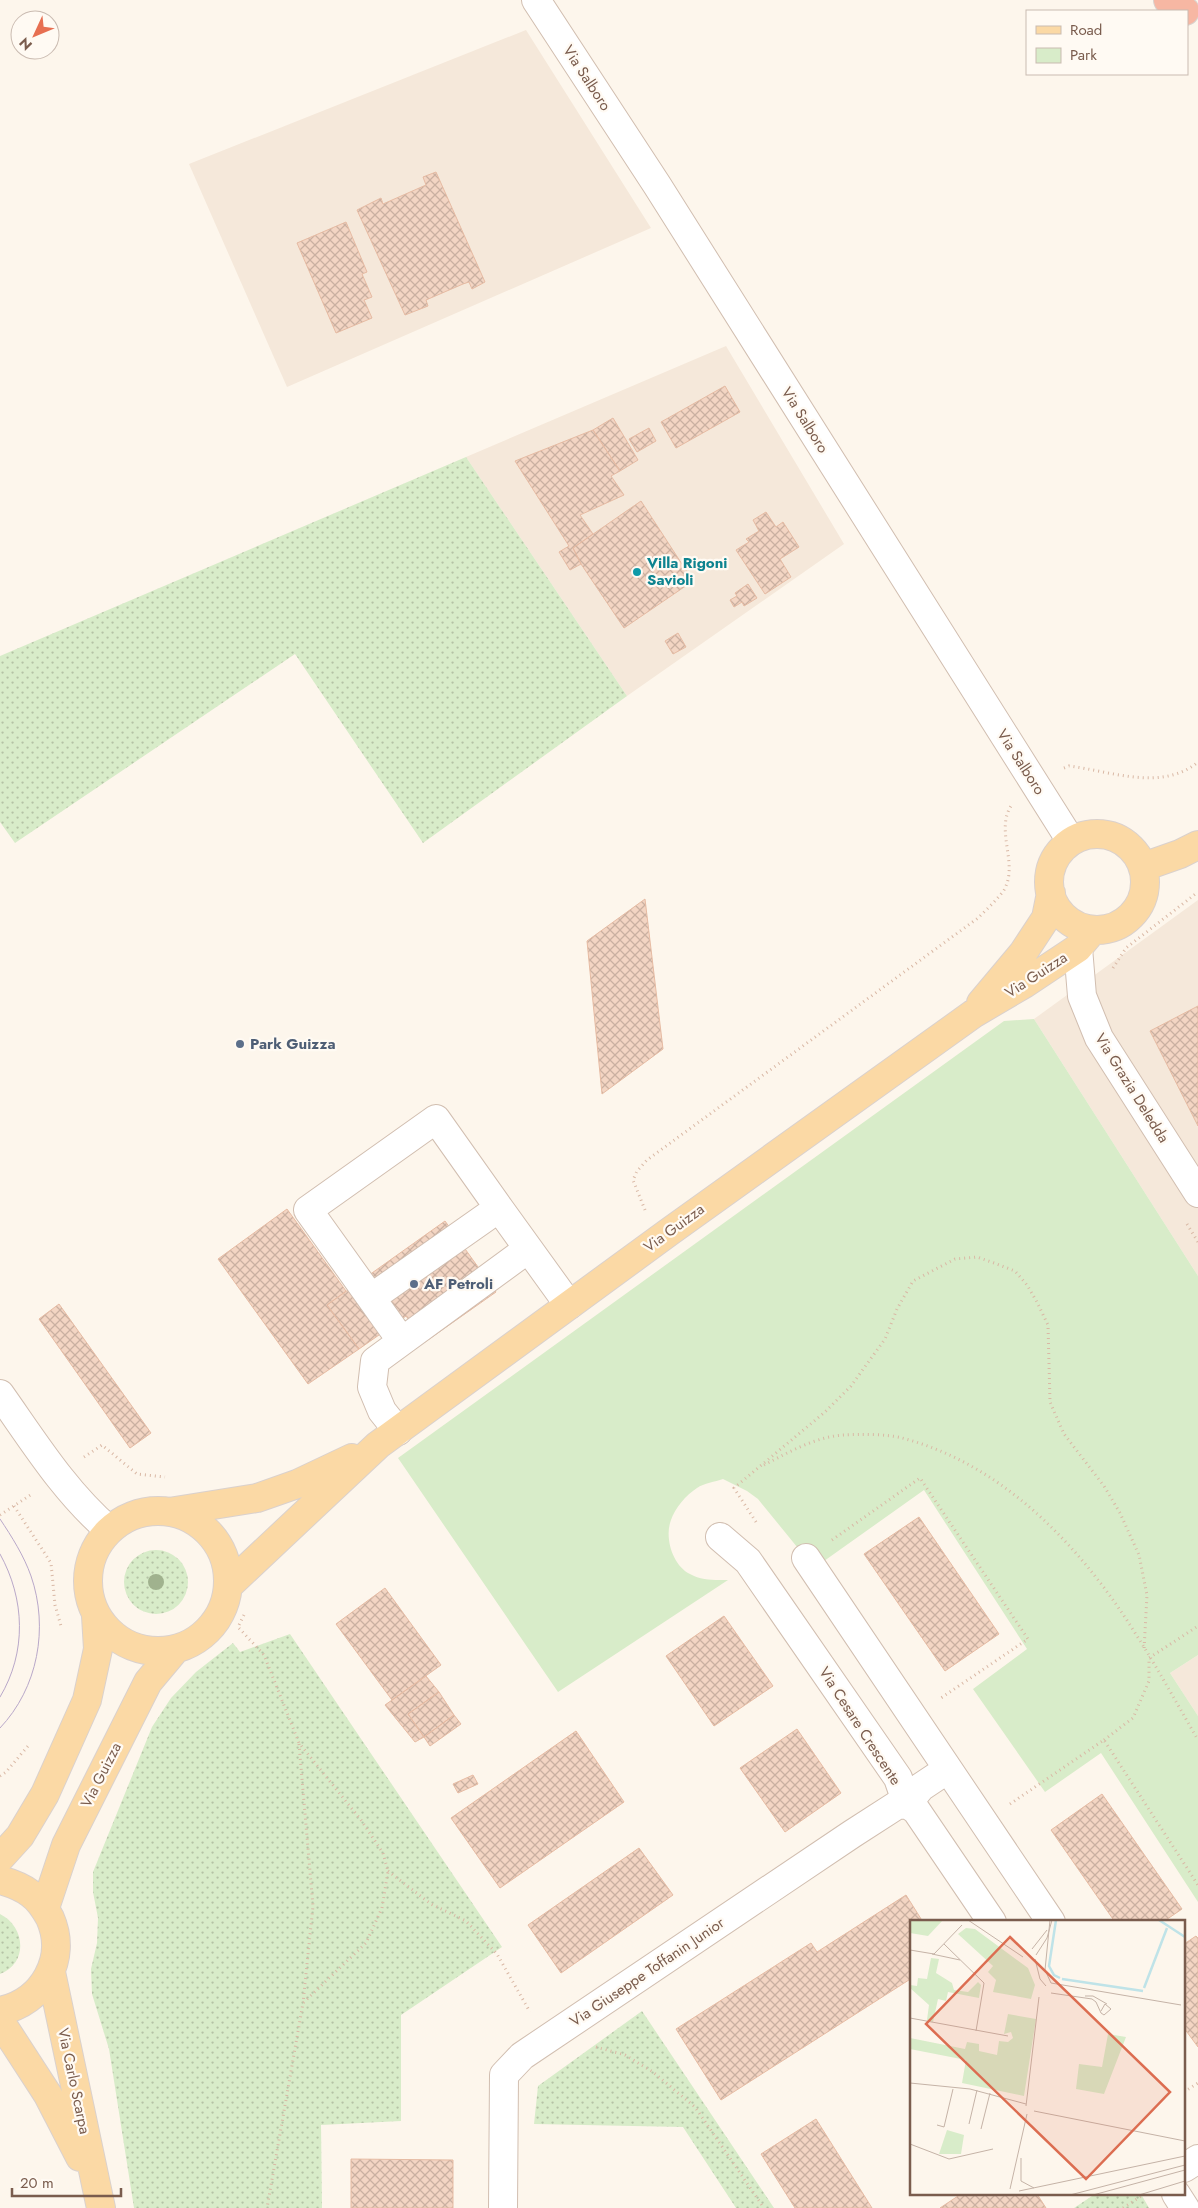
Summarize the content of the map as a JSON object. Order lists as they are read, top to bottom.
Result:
{
  "streets": {
    "main road": ["Via Guizza", "Via Carlo Scarpa"],
    "street": [
      "Via Salboro",
      "Via Grazia Deledda",
      "Via Cesare Crescente",
      "Via Giuseppe Toffanin Junior"
    ]
  },
  "crossings": [
    ["Via Salboro", "Via Guizza"],
    ["Via Salboro", "Via Grazia Deledda"],
    ["Via Guizza", "Via Grazia Deledda"],
    ["Via Cesare Crescente", "Via Giuseppe Toffanin Junior"]
  ],
  "places": ["Villa Rigoni Savioli", "Park Guizza", "AF Petroli"],
  "legend": ["Road", "Park"],
  "scale_bar": "20 m",
  "north": "bottom left"
}
